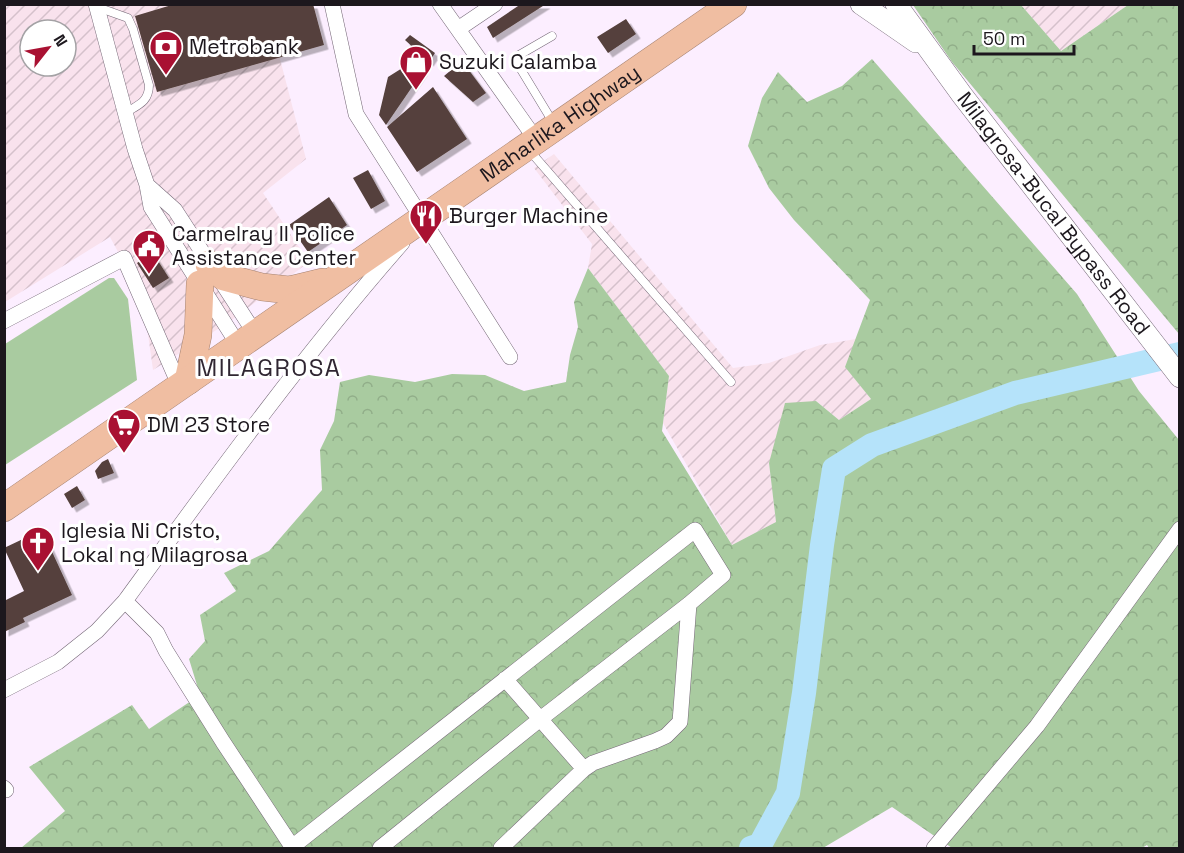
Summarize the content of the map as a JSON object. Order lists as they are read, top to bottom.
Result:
{
  "streets": {
    "highway": ["Maharlika Highway"],
    "main road": ["Milagrosa-Bucal Bypass Road"]
  },
  "districts": ["MILAGROSA"],
  "places": {
    "bank": ["Metrobank"],
    "shop": ["Suzuki Calamba"],
    "restaurant": ["Burger Machine"],
    "public building": ["Carmelray II Police Assistance Center"],
    "supermarket": ["DM 23 Store"],
    "church": ["Iglesia Ni Cristo, Lokal ng Milagrosa"]
  },
  "scale_bar": "50 m",
  "north": "top right"
}
